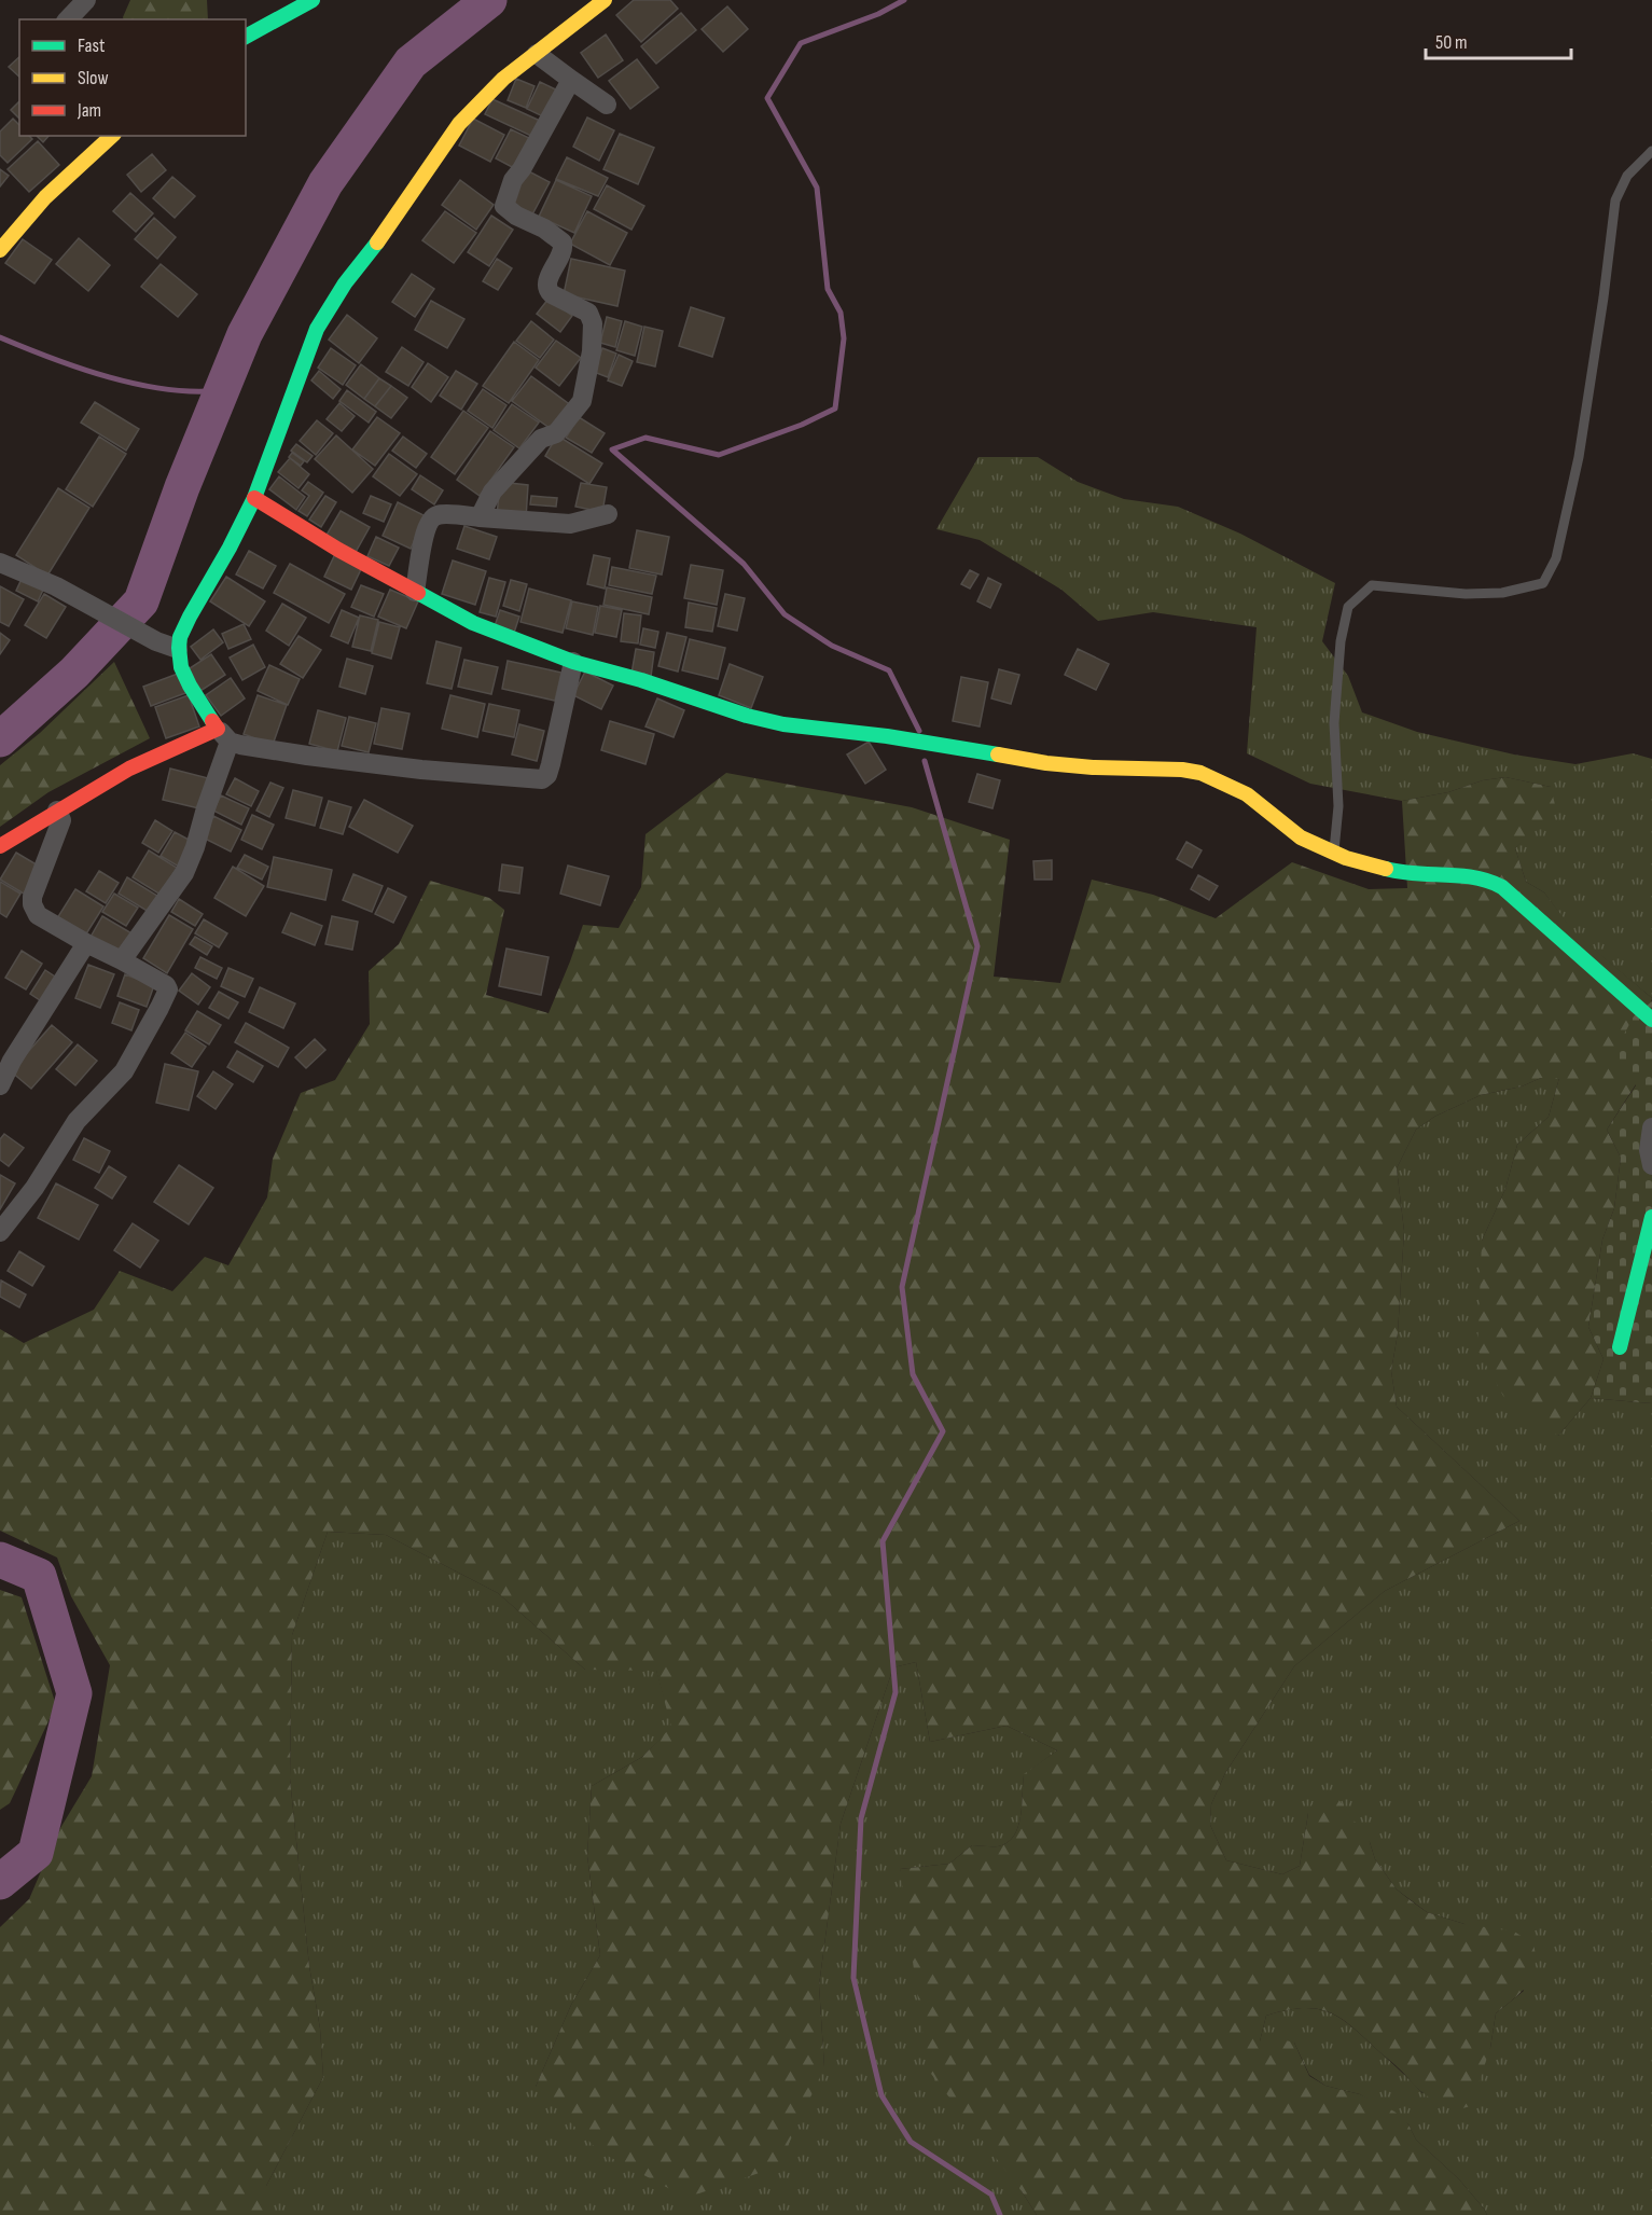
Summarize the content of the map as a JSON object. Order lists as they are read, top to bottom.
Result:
{
  "legend": ["Fast", "Slow", "Jam"],
  "scale_bar": "50 m"
}
